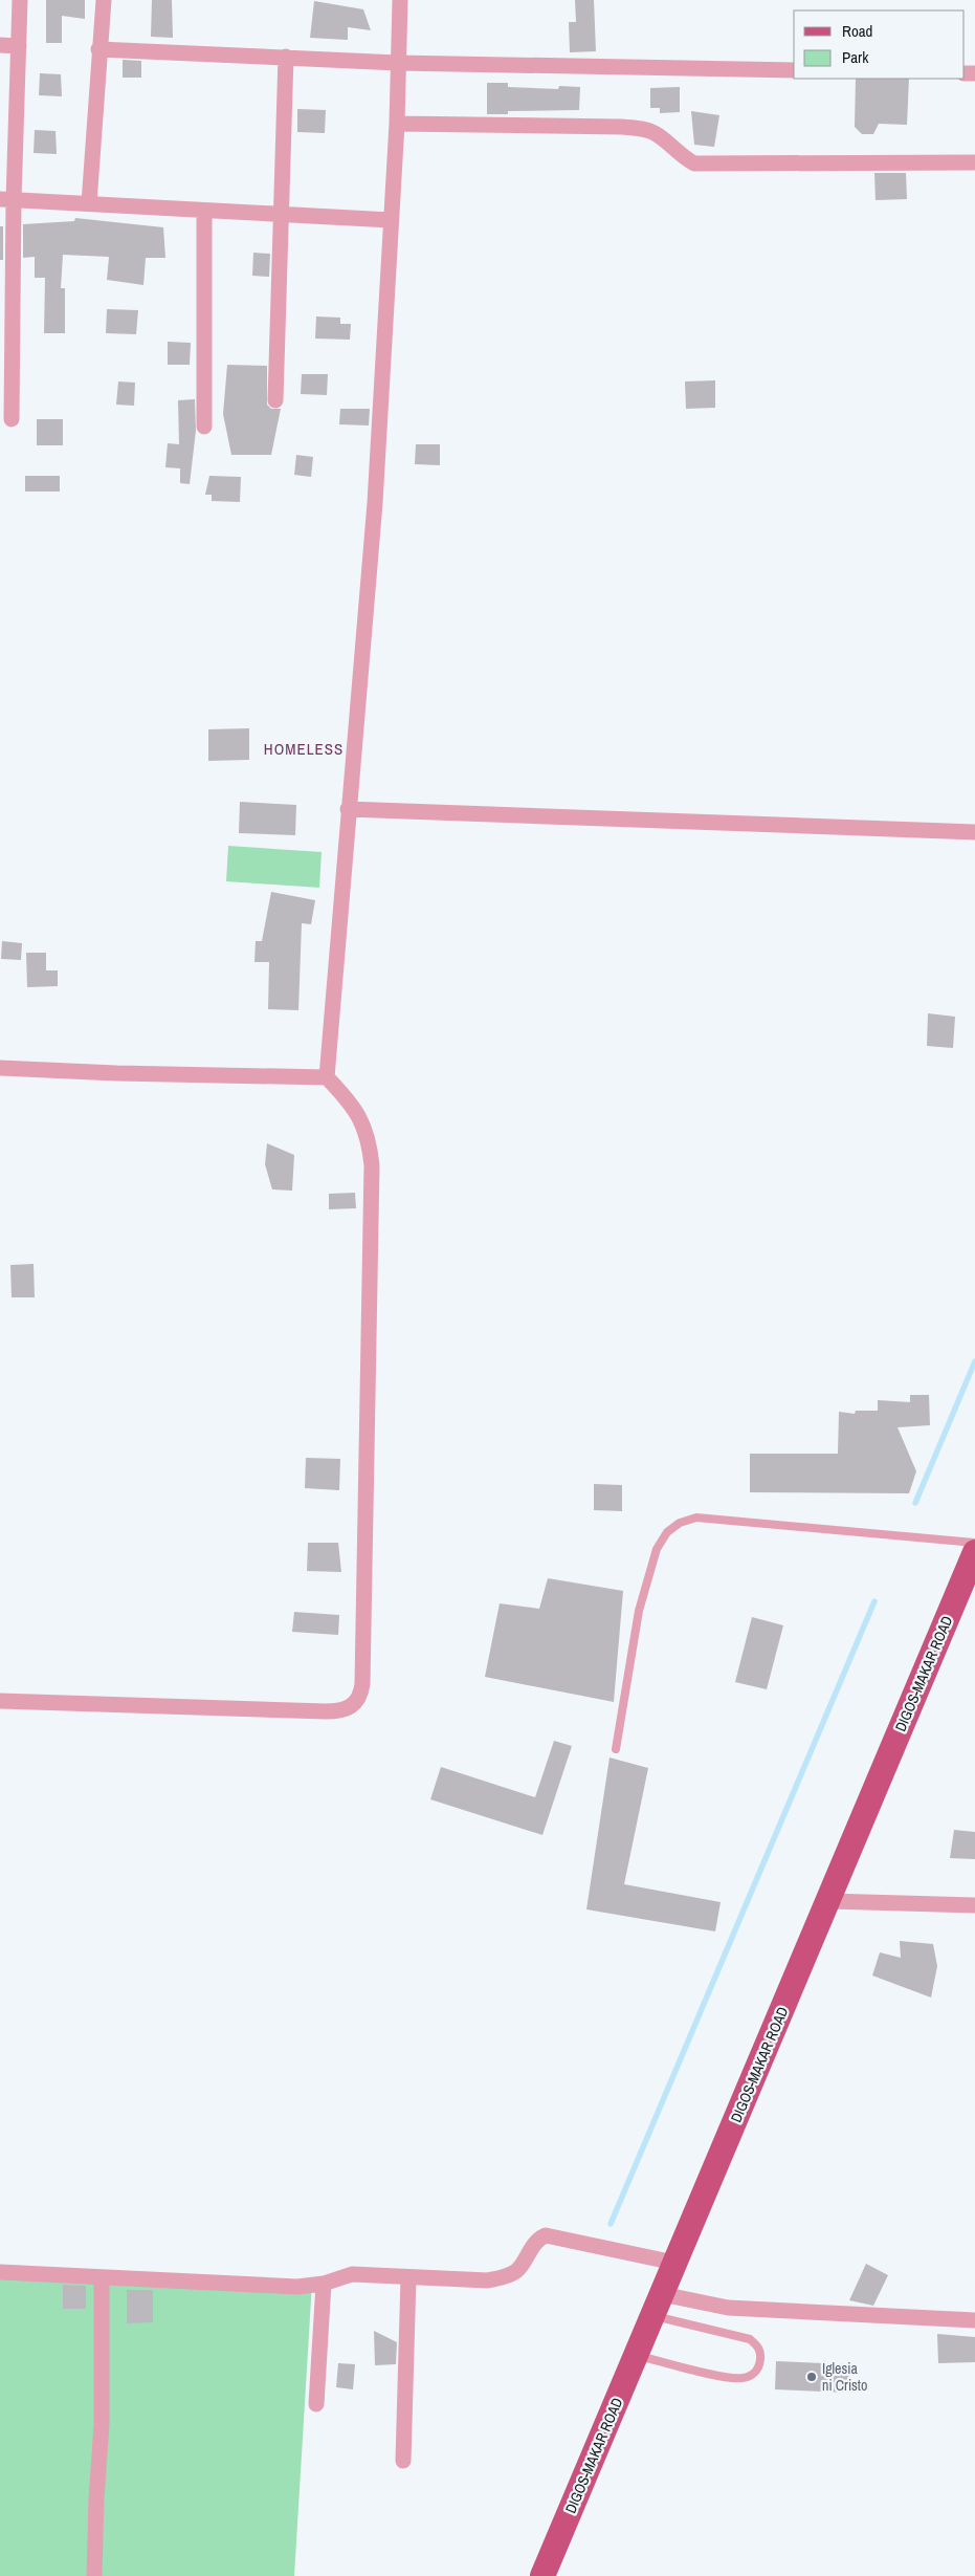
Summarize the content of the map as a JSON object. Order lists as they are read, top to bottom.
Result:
{
  "streets": {
    "main road": ["DIGOS-MAKAR ROAD"]
  },
  "districts": ["HOMELESS"],
  "places": ["Iglesia ni Cristo"],
  "legend": ["Road", "Park"]
}
